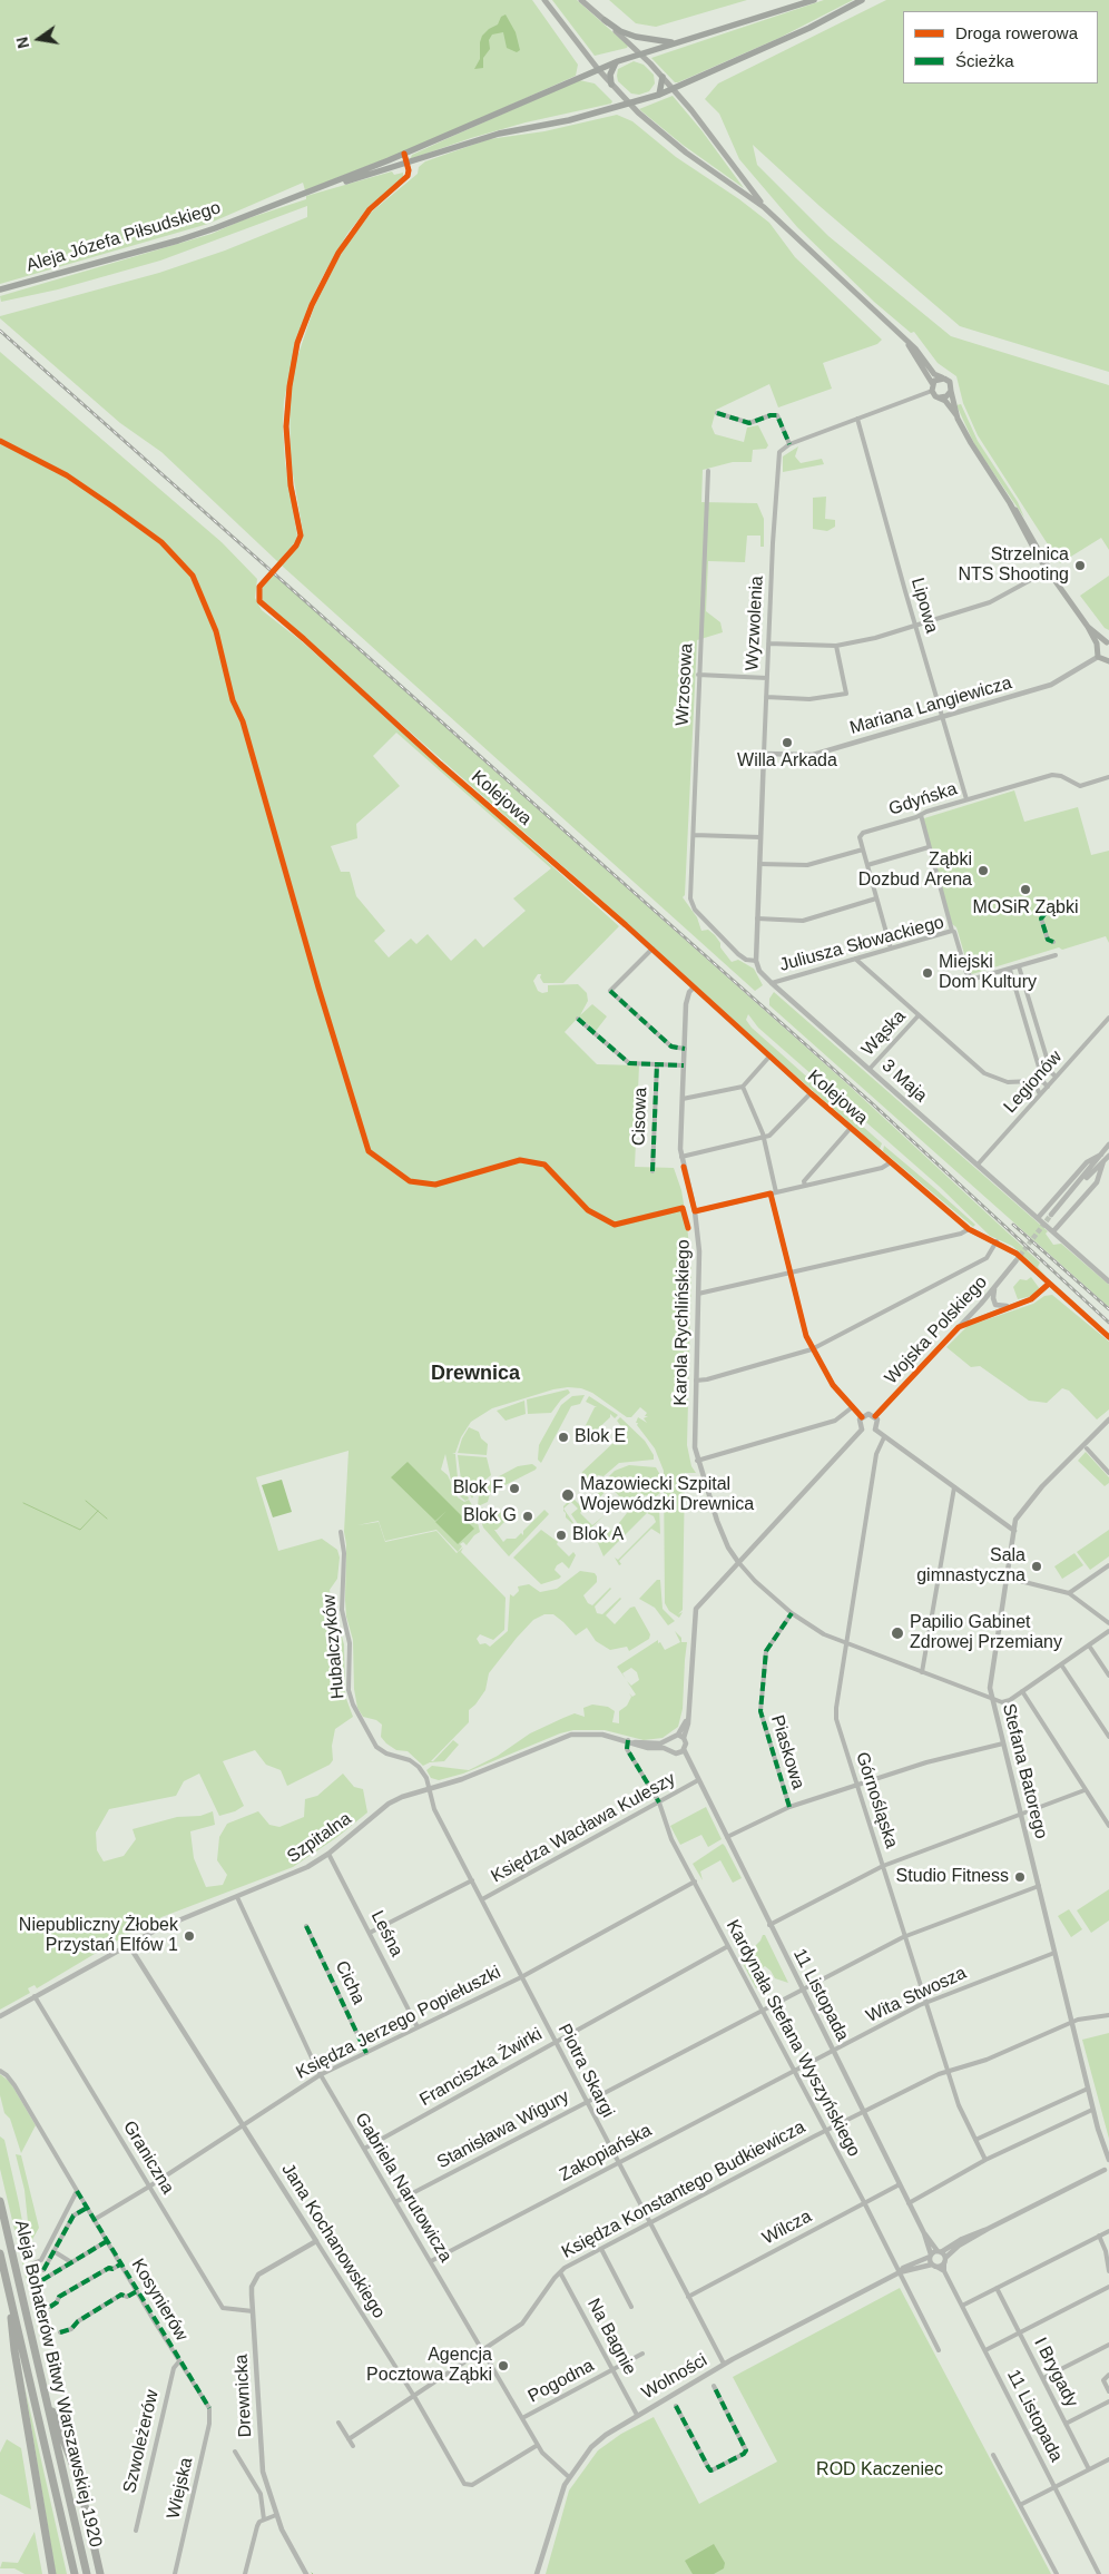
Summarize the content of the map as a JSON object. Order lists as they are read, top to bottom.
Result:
{
  "streets": {
    "highway": ["Aleja Bohaterów Bitwy Warszawskiej 1920"],
    "main road": ["Aleja Józefa Piłsudskiego"],
    "street": [
      "Lipowa",
      "Wyzwolenia",
      "Wrzosowa",
      "Mariana Langiewicza",
      "Kolejowa",
      "Gdyńska",
      "Juliusza Słowackiego",
      "Wąska",
      "3 Maja",
      "Legionów",
      "Cisowa",
      "Karola Rychlińskiego",
      "Wojska Polskiego",
      "Hubalczyków",
      "Piaskowa",
      "Stefana Batorego",
      "Górnośląska",
      "Księdza Wacława Kuleszy",
      "Szpitalna",
      "Leśna",
      "Cicha",
      "11 Listopada",
      "Wita Stwosza",
      "Księdza Jerzego Popiełuszki",
      "Kardynała Stefana Wyszyńskiego",
      "Franciszka Żwirki",
      "Piotra Skargi",
      "Stanisława Wigury",
      "Zakopiańska",
      "Graniczna",
      "Gabriela Narutowicza",
      "Księdza Konstantego Budkiewicza",
      "Wilcza",
      "Jana Kochanowskiego",
      "Kosynierów",
      "Na Bagnie",
      "I Brygady",
      "Wolności",
      "Pogodna",
      "Drewnicka",
      "Szwoleżerów",
      "Wiejska"
    ]
  },
  "crossings": [
    ["Aleja Józefa Piłsudskiego", "Kolejowa"],
    ["Lipowa", "Mariana Langiewicza"],
    ["Lipowa", "Gdyńska"],
    ["Wyzwolenia", "Mariana Langiewicza"],
    ["Wyzwolenia", "3 Maja"],
    ["Wrzosowa", "3 Maja"],
    ["Kolejowa", "Karola Rychlińskiego"],
    ["Juliusza Słowackiego", "3 Maja"],
    ["Wąska", "3 Maja"],
    ["3 Maja", "Legionów"],
    ["Hubalczyków", "Szpitalna"],
    ["Hubalczyków", "Piotra Skargi"],
    ["Stefana Batorego", "Wita Stwosza"],
    ["Stefana Batorego", "Stanisława Wigury"],
    ["Stefana Batorego", "Księdza Konstantego Budkiewicza"],
    ["Górnośląska", "Wita Stwosza"],
    ["Górnośląska", "Stanisława Wigury"],
    ["Górnośląska", "Księdza Konstantego Budkiewicza"],
    ["Księdza Wacława Kuleszy", "11 Listopada"],
    ["Księdza Wacława Kuleszy", "Kardynała Stefana Wyszyńskiego"],
    ["Księdza Wacława Kuleszy", "Piotra Skargi"],
    ["Szpitalna", "Leśna"],
    ["Szpitalna", "Kardynała Stefana Wyszyńskiego"],
    ["Szpitalna", "Piotra Skargi"],
    ["Szpitalna", "Graniczna"],
    ["Szpitalna", "Gabriela Narutowicza"],
    ["Szpitalna", "Jana Kochanowskiego"],
    ["Leśna", "Księdza Jerzego Popiełuszki"],
    ["Cicha", "Księdza Jerzego Popiełuszki"],
    ["11 Listopada", "Wita Stwosza"],
    ["11 Listopada", "Stanisława Wigury"],
    ["11 Listopada", "Księdza Konstantego Budkiewicza"],
    ["11 Listopada", "Wilcza"],
    ["11 Listopada", "Wolności"],
    ["Wita Stwosza", "Kardynała Stefana Wyszyńskiego"],
    ["Wita Stwosza", "Zakopiańska"],
    ["Księdza Jerzego Popiełuszki", "Kardynała Stefana Wyszyńskiego"],
    ["Księdza Jerzego Popiełuszki", "Piotra Skargi"],
    ["Księdza Jerzego Popiełuszki", "Graniczna"],
    ["Księdza Jerzego Popiełuszki", "Gabriela Narutowicza"],
    ["Księdza Jerzego Popiełuszki", "Jana Kochanowskiego"],
    ["Księdza Jerzego Popiełuszki", "Kosynierów"],
    ["Kardynała Stefana Wyszyńskiego", "Franciszka Żwirki"],
    ["Kardynała Stefana Wyszyńskiego", "Stanisława Wigury"],
    ["Kardynała Stefana Wyszyńskiego", "Zakopiańska"],
    ["Kardynała Stefana Wyszyńskiego", "Księdza Konstantego Budkiewicza"],
    ["Kardynała Stefana Wyszyńskiego", "Wilcza"],
    ["Kardynała Stefana Wyszyńskiego", "Wolności"],
    ["Franciszka Żwirki", "Piotra Skargi"],
    ["Franciszka Żwirki", "Gabriela Narutowicza"],
    ["Piotra Skargi", "Stanisława Wigury"],
    ["Piotra Skargi", "Zakopiańska"],
    ["Piotra Skargi", "Księdza Konstantego Budkiewicza"],
    ["Piotra Skargi", "Wilcza"],
    ["Piotra Skargi", "Wolności"],
    ["Stanisława Wigury", "Gabriela Narutowicza"],
    ["Zakopiańska", "Gabriela Narutowicza"],
    ["Graniczna", "Drewnicka"],
    ["Gabriela Narutowicza", "Księdza Konstantego Budkiewicza"],
    ["Gabriela Narutowicza", "Jana Kochanowskiego"],
    ["Gabriela Narutowicza", "Wolności"],
    ["Gabriela Narutowicza", "Pogodna"],
    ["Księdza Konstantego Budkiewicza", "Jana Kochanowskiego"],
    ["Księdza Konstantego Budkiewicza", "Na Bagnie"],
    ["Jana Kochanowskiego", "Drewnicka"],
    ["Kosynierów", "Szwoleżerów"],
    ["Kosynierów", "Wiejska"],
    ["Na Bagnie", "Wolności"],
    ["Na Bagnie", "Pogodna"]
  ],
  "districts": ["Drewnica"],
  "parks": ["ROD Kaczeniec"],
  "places": [
    "Strzelnica NTS Shooting",
    "Willa Arkada",
    "Ząbki Dozbud Arena",
    "MOSiR Ząbki",
    "Miejski Dom Kultury",
    "Blok E",
    "Blok F",
    "Mazowiecki Szpital Wojewódzki Drewnica",
    "Blok G",
    "Blok A",
    "Sala gimnastyczna",
    "Papilio Gabinet Zdrowej Przemiany",
    "Studio Fitness",
    "Niepubliczny Żłobek Przystań Elfów 1",
    "Agencja Pocztowa Ząbki"
  ],
  "legend": ["Droga rowerowa", "Ścieżka"],
  "north": "left"
}
